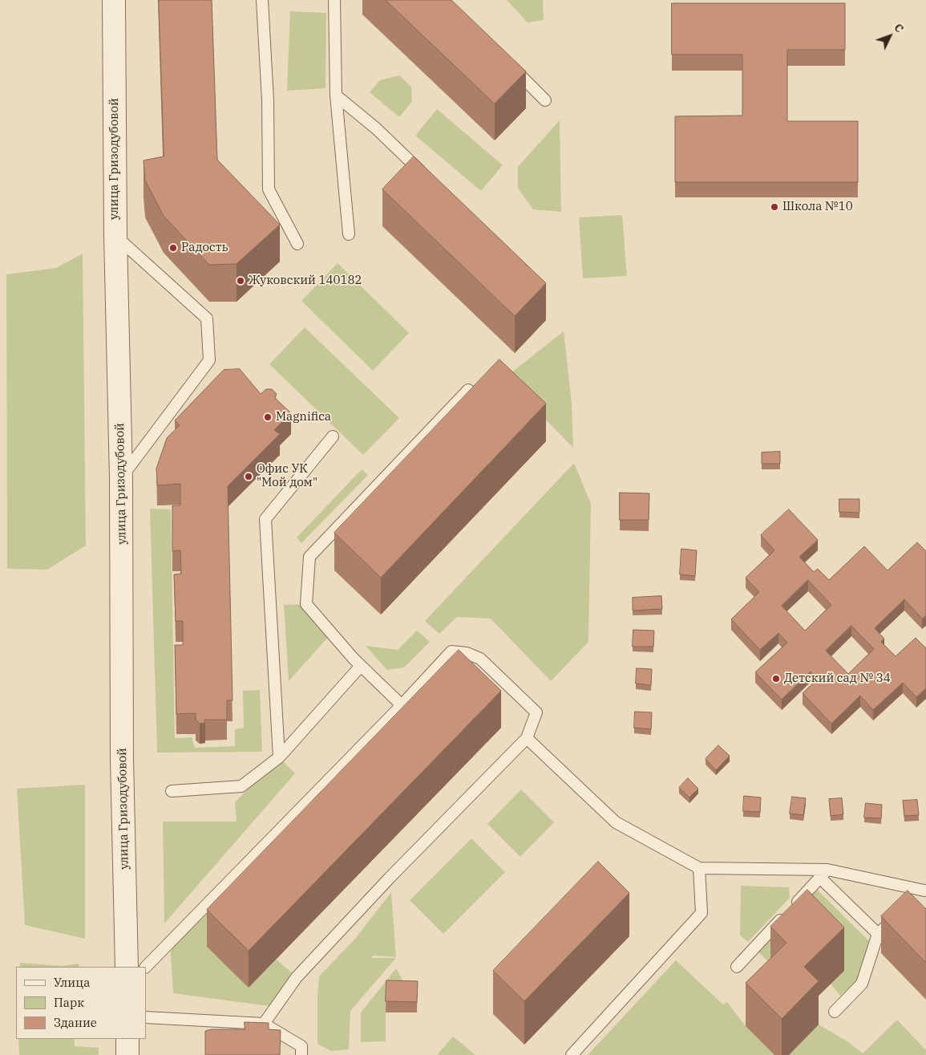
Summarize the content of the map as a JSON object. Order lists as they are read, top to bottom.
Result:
{
  "streets": {
    "street": ["улица Гризодубовой"]
  },
  "places": [
    "Школа №10",
    "Радость",
    "Жуковский 140182",
    "Magnifica",
    "Офис УК \"Мой дом\"",
    "Детский сад № 34"
  ],
  "legend": ["Улица", "Парк", "Здание"],
  "north": "top right"
}
